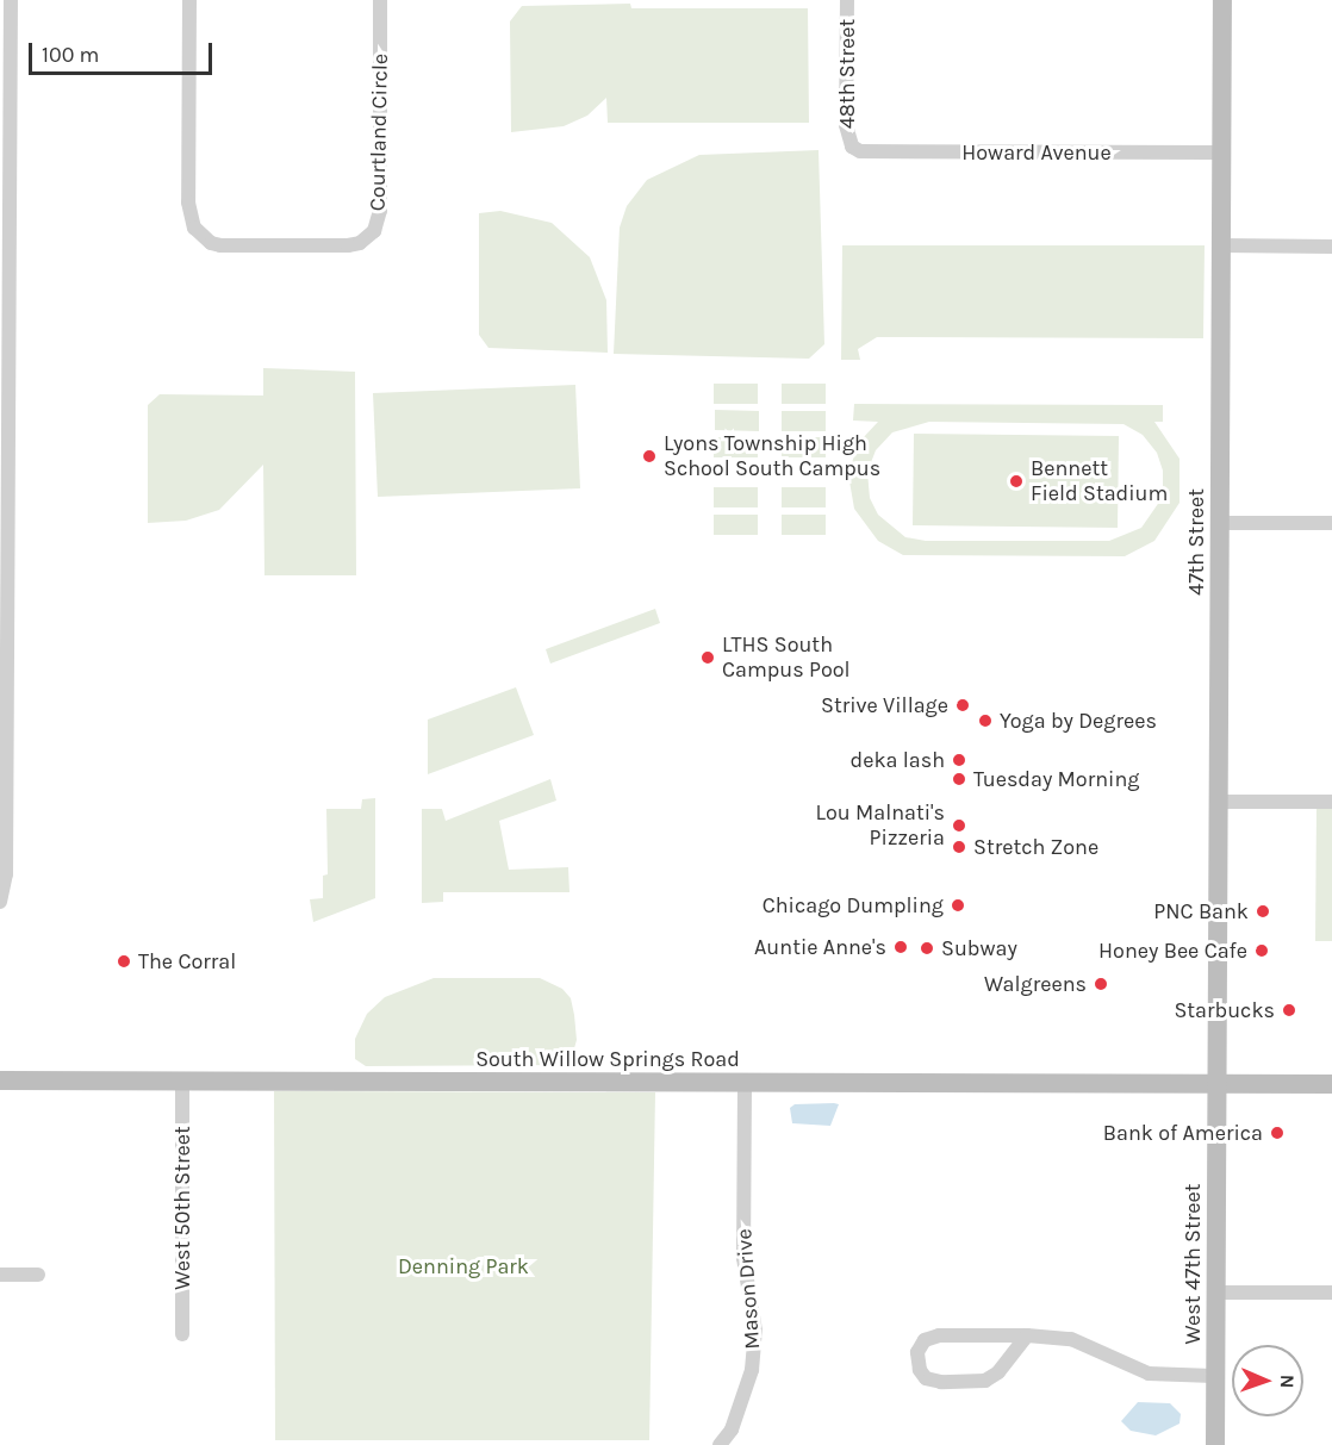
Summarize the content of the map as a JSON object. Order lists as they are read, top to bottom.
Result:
{
  "streets": {
    "main road": ["47th Street", "South Willow Springs Road", "West 47th Street"],
    "street": [
      "48th Street",
      "Courtland Circle",
      "Howard Avenue",
      "West 50th Street",
      "Mason Drive"
    ]
  },
  "crossings": [
    ["48th Street", "Howard Avenue"],
    ["Howard Avenue", "47th Street"],
    ["47th Street", "South Willow Springs Road"],
    ["47th Street", "West 47th Street"],
    ["South Willow Springs Road", "West 50th Street"],
    ["South Willow Springs Road", "West 47th Street"],
    ["South Willow Springs Road", "Mason Drive"]
  ],
  "parks": ["Denning Park"],
  "places": [
    "Lyons Township High School South Campus",
    "Bennett Field Stadium",
    "LTHS South Campus Pool",
    "Strive Village",
    "Yoga by Degrees",
    "deka lash",
    "Tuesday Morning",
    "Lou Malnati's Pizzeria",
    "Stretch Zone",
    "Chicago Dumpling",
    "PNC Bank",
    "Auntie Anne's",
    "Subway",
    "Honey Bee Cafe",
    "The Corral",
    "Walgreens",
    "Starbucks",
    "Bank of America"
  ],
  "scale_bar": "100 m",
  "north": "right"
}
